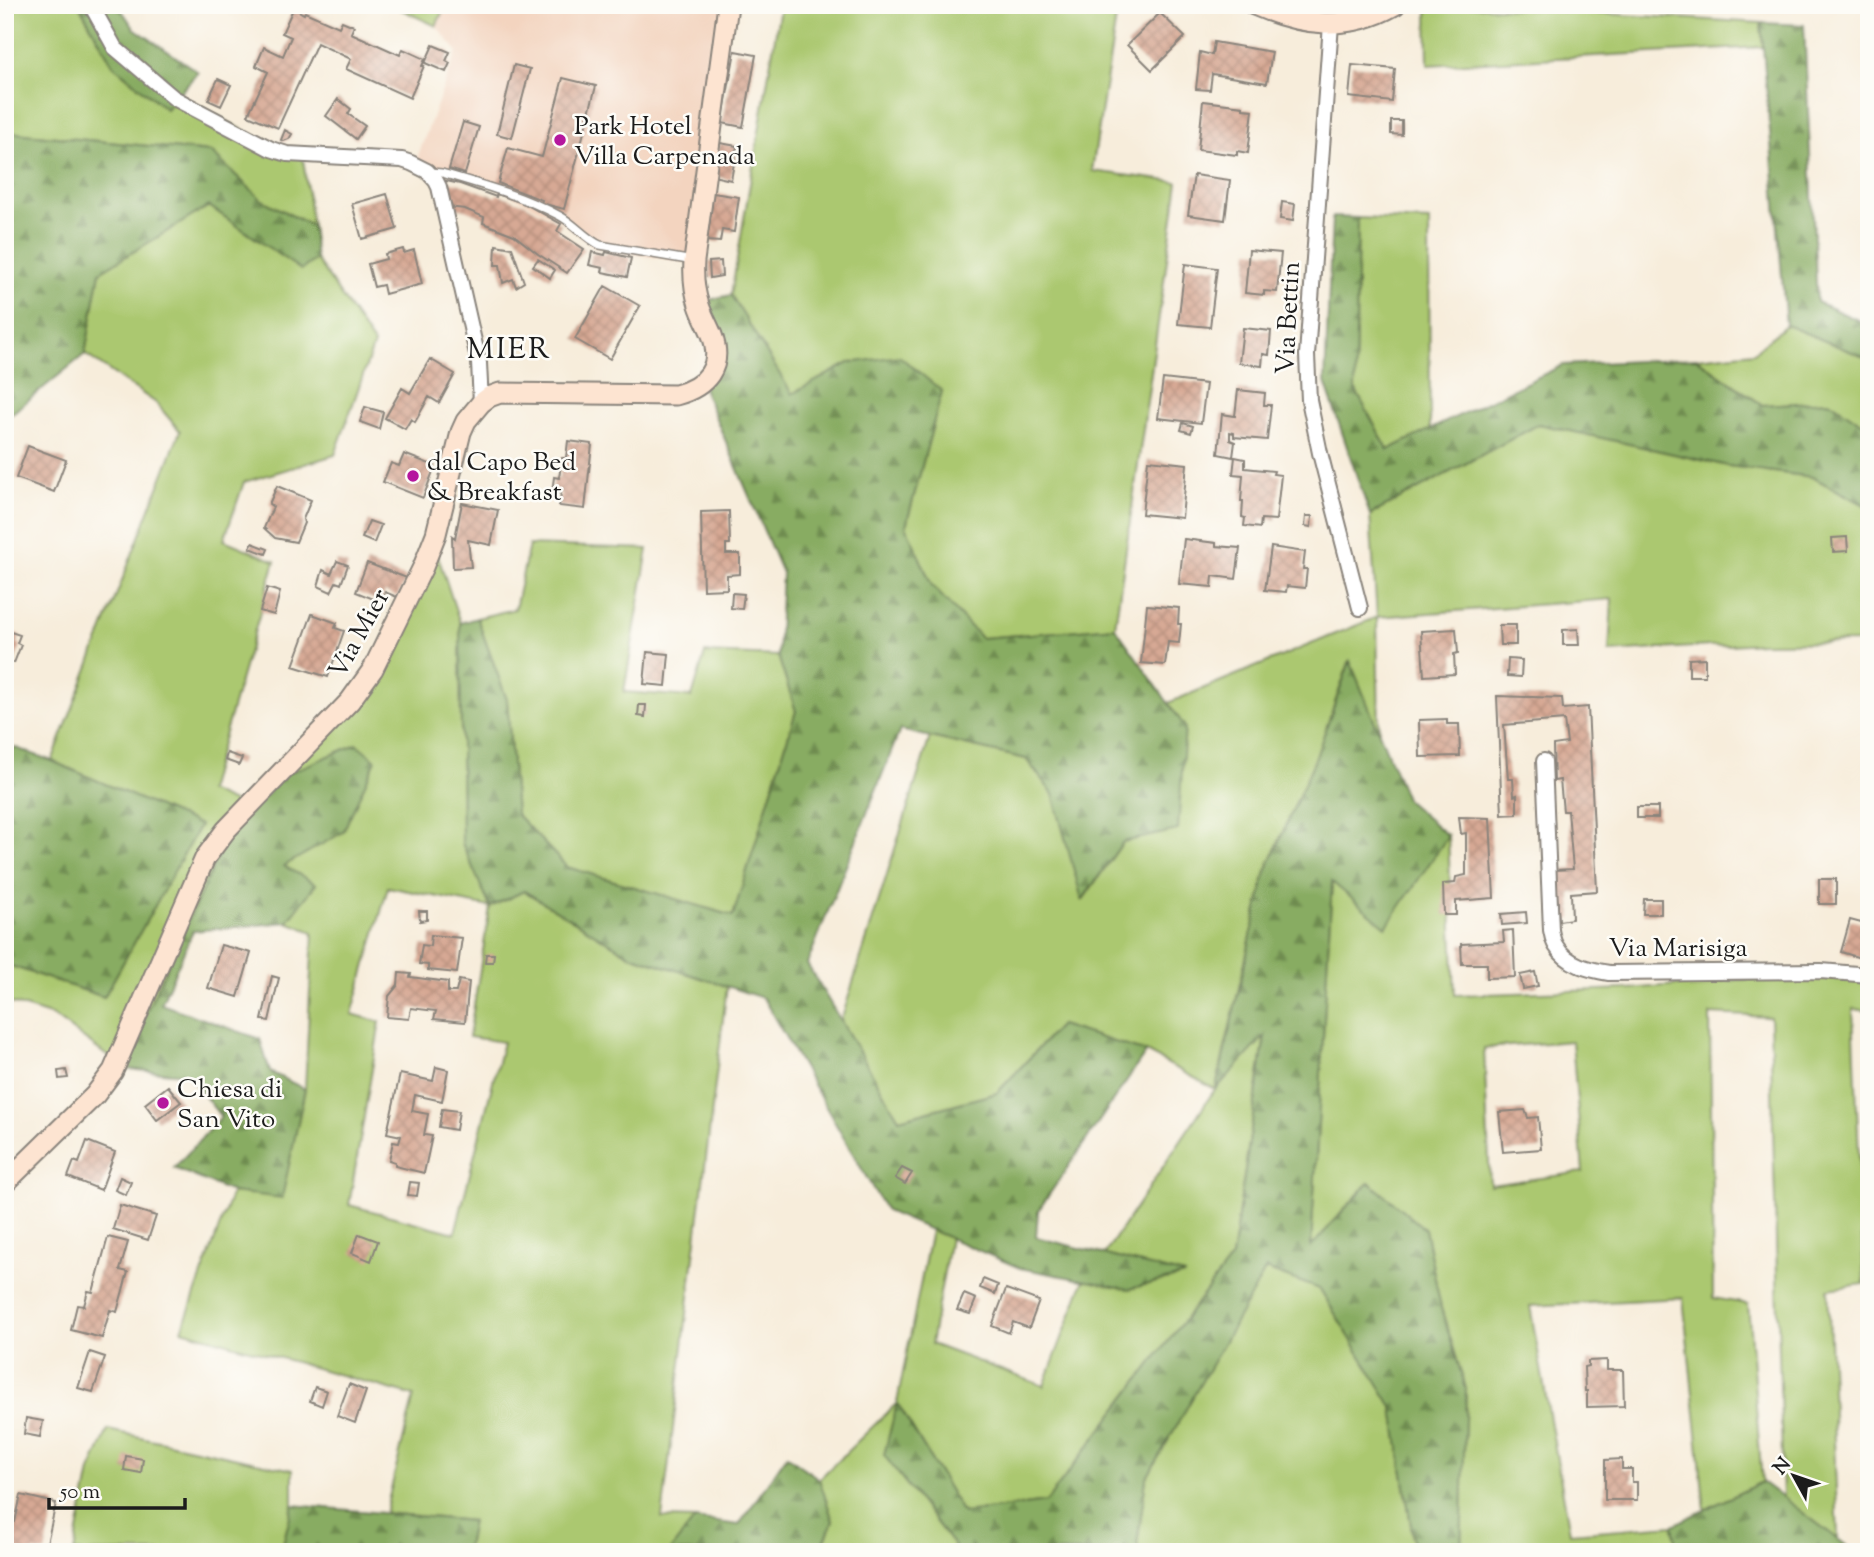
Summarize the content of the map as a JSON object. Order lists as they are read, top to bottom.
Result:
{
  "streets": {
    "street": ["Via Bettin", "Via Mier", "Via Marisiga"]
  },
  "districts": ["MIER"],
  "places": ["Park Hotel Villa Carpenada", "dal Capo Bed & Breakfast", "Chiesa di San Vito"],
  "scale_bar": "50 m",
  "north": "top left"
}
